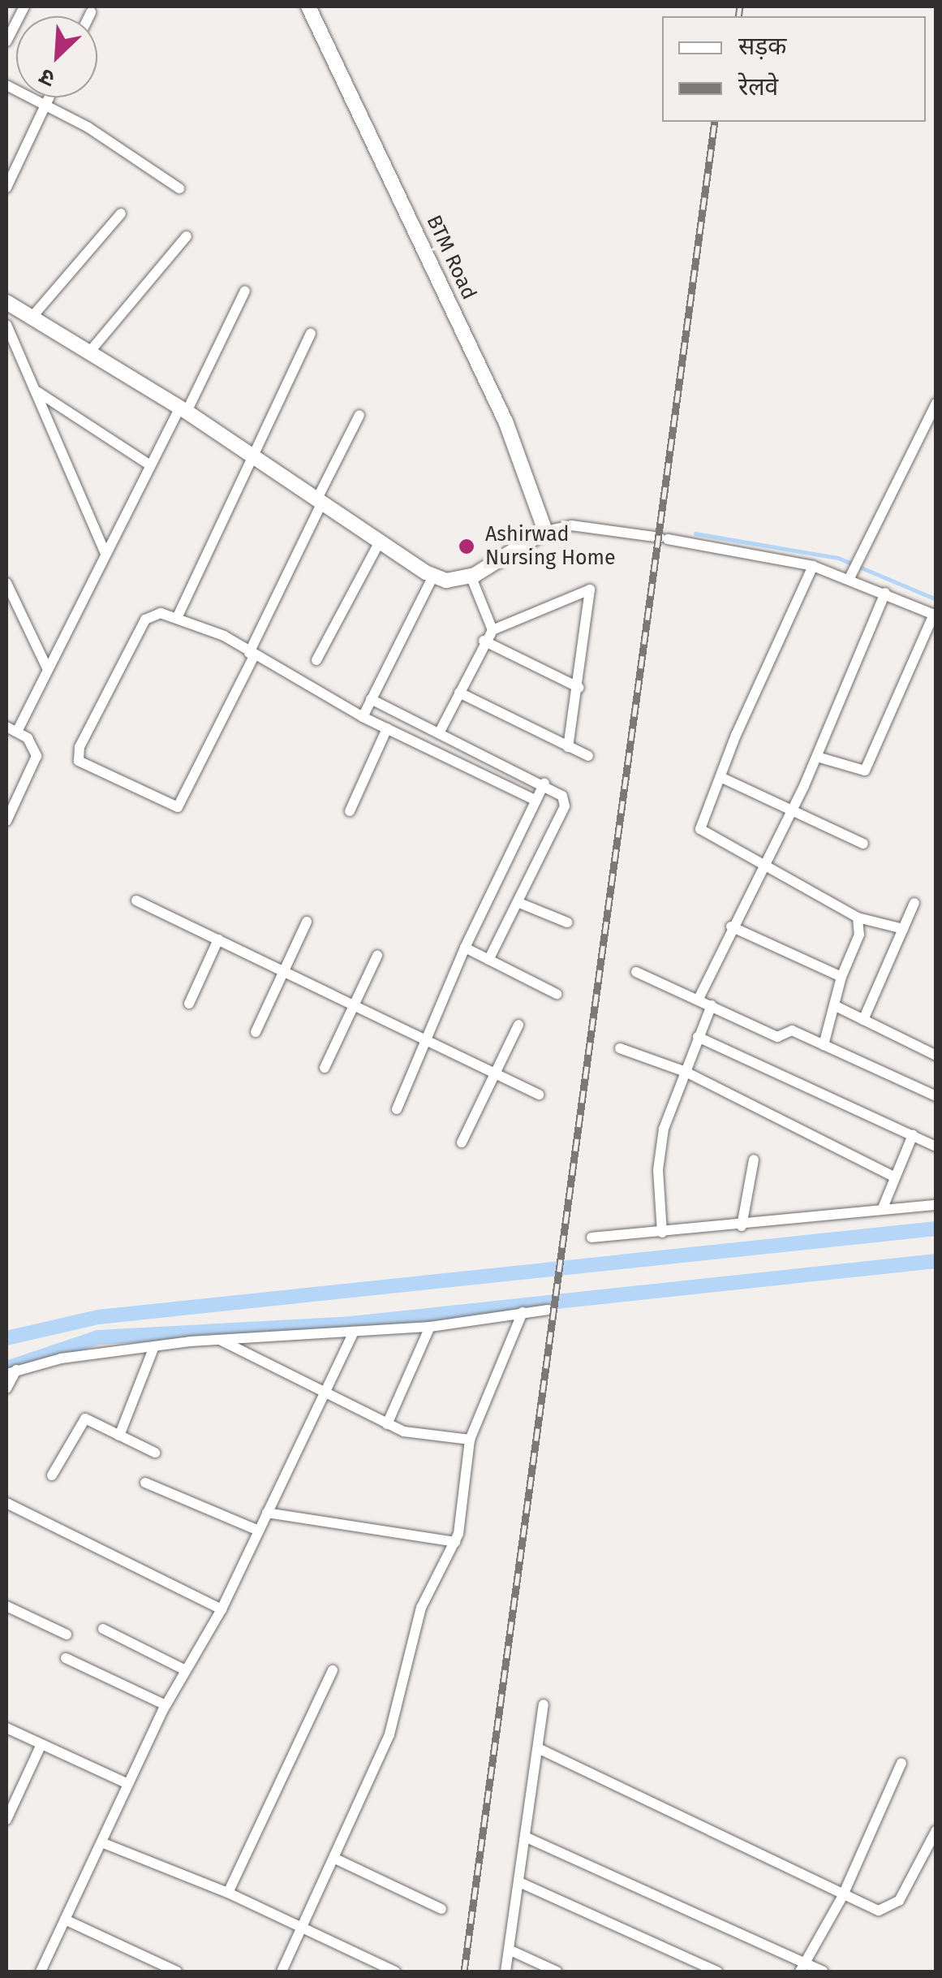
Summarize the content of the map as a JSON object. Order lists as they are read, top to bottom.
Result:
{
  "streets": {
    "street": ["BTM Road"]
  },
  "places": ["Ashirwad Nursing Home"],
  "legend": ["सड़क", "रेलवे"],
  "north": "bottom left"
}
